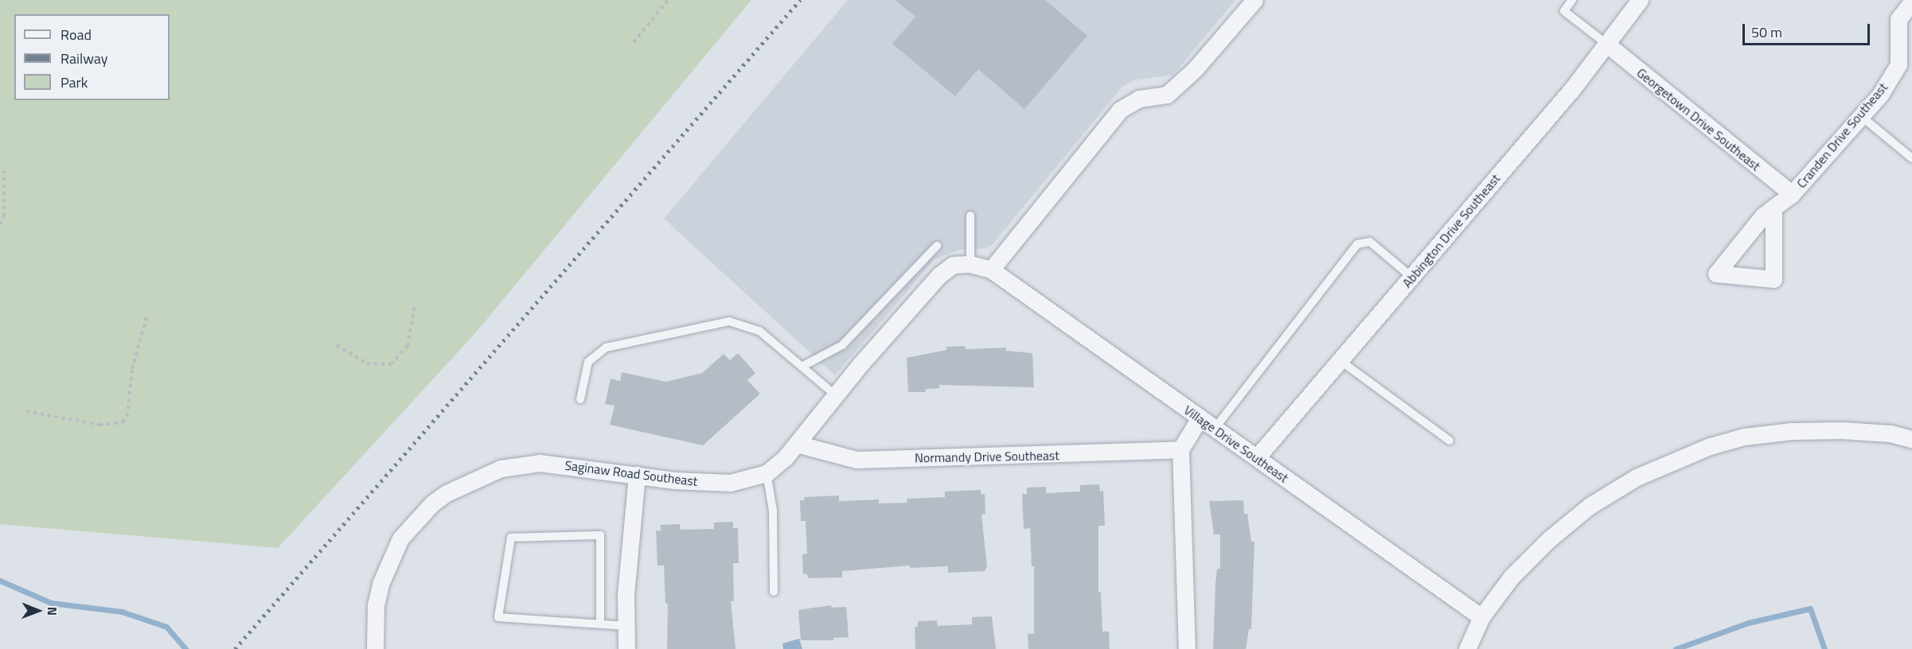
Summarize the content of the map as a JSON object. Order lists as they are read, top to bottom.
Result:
{
  "streets": {
    "street": [
      "Georgetown Drive Southeast",
      "Cranden Drive Southeast",
      "Abbington Drive Southeast",
      "Village Drive Southeast",
      "Normandy Drive Southeast",
      "Saginaw Road Southeast"
    ]
  },
  "crossings": [
    ["Georgetown Drive Southeast", "Cranden Drive Southeast"],
    ["Georgetown Drive Southeast", "Abbington Drive Southeast"],
    ["Abbington Drive Southeast", "Village Drive Southeast"],
    ["Village Drive Southeast", "Saginaw Road Southeast"],
    ["Normandy Drive Southeast", "Saginaw Road Southeast"]
  ],
  "legend": ["Road", "Railway", "Park"],
  "scale_bar": "50 m",
  "north": "right"
}
